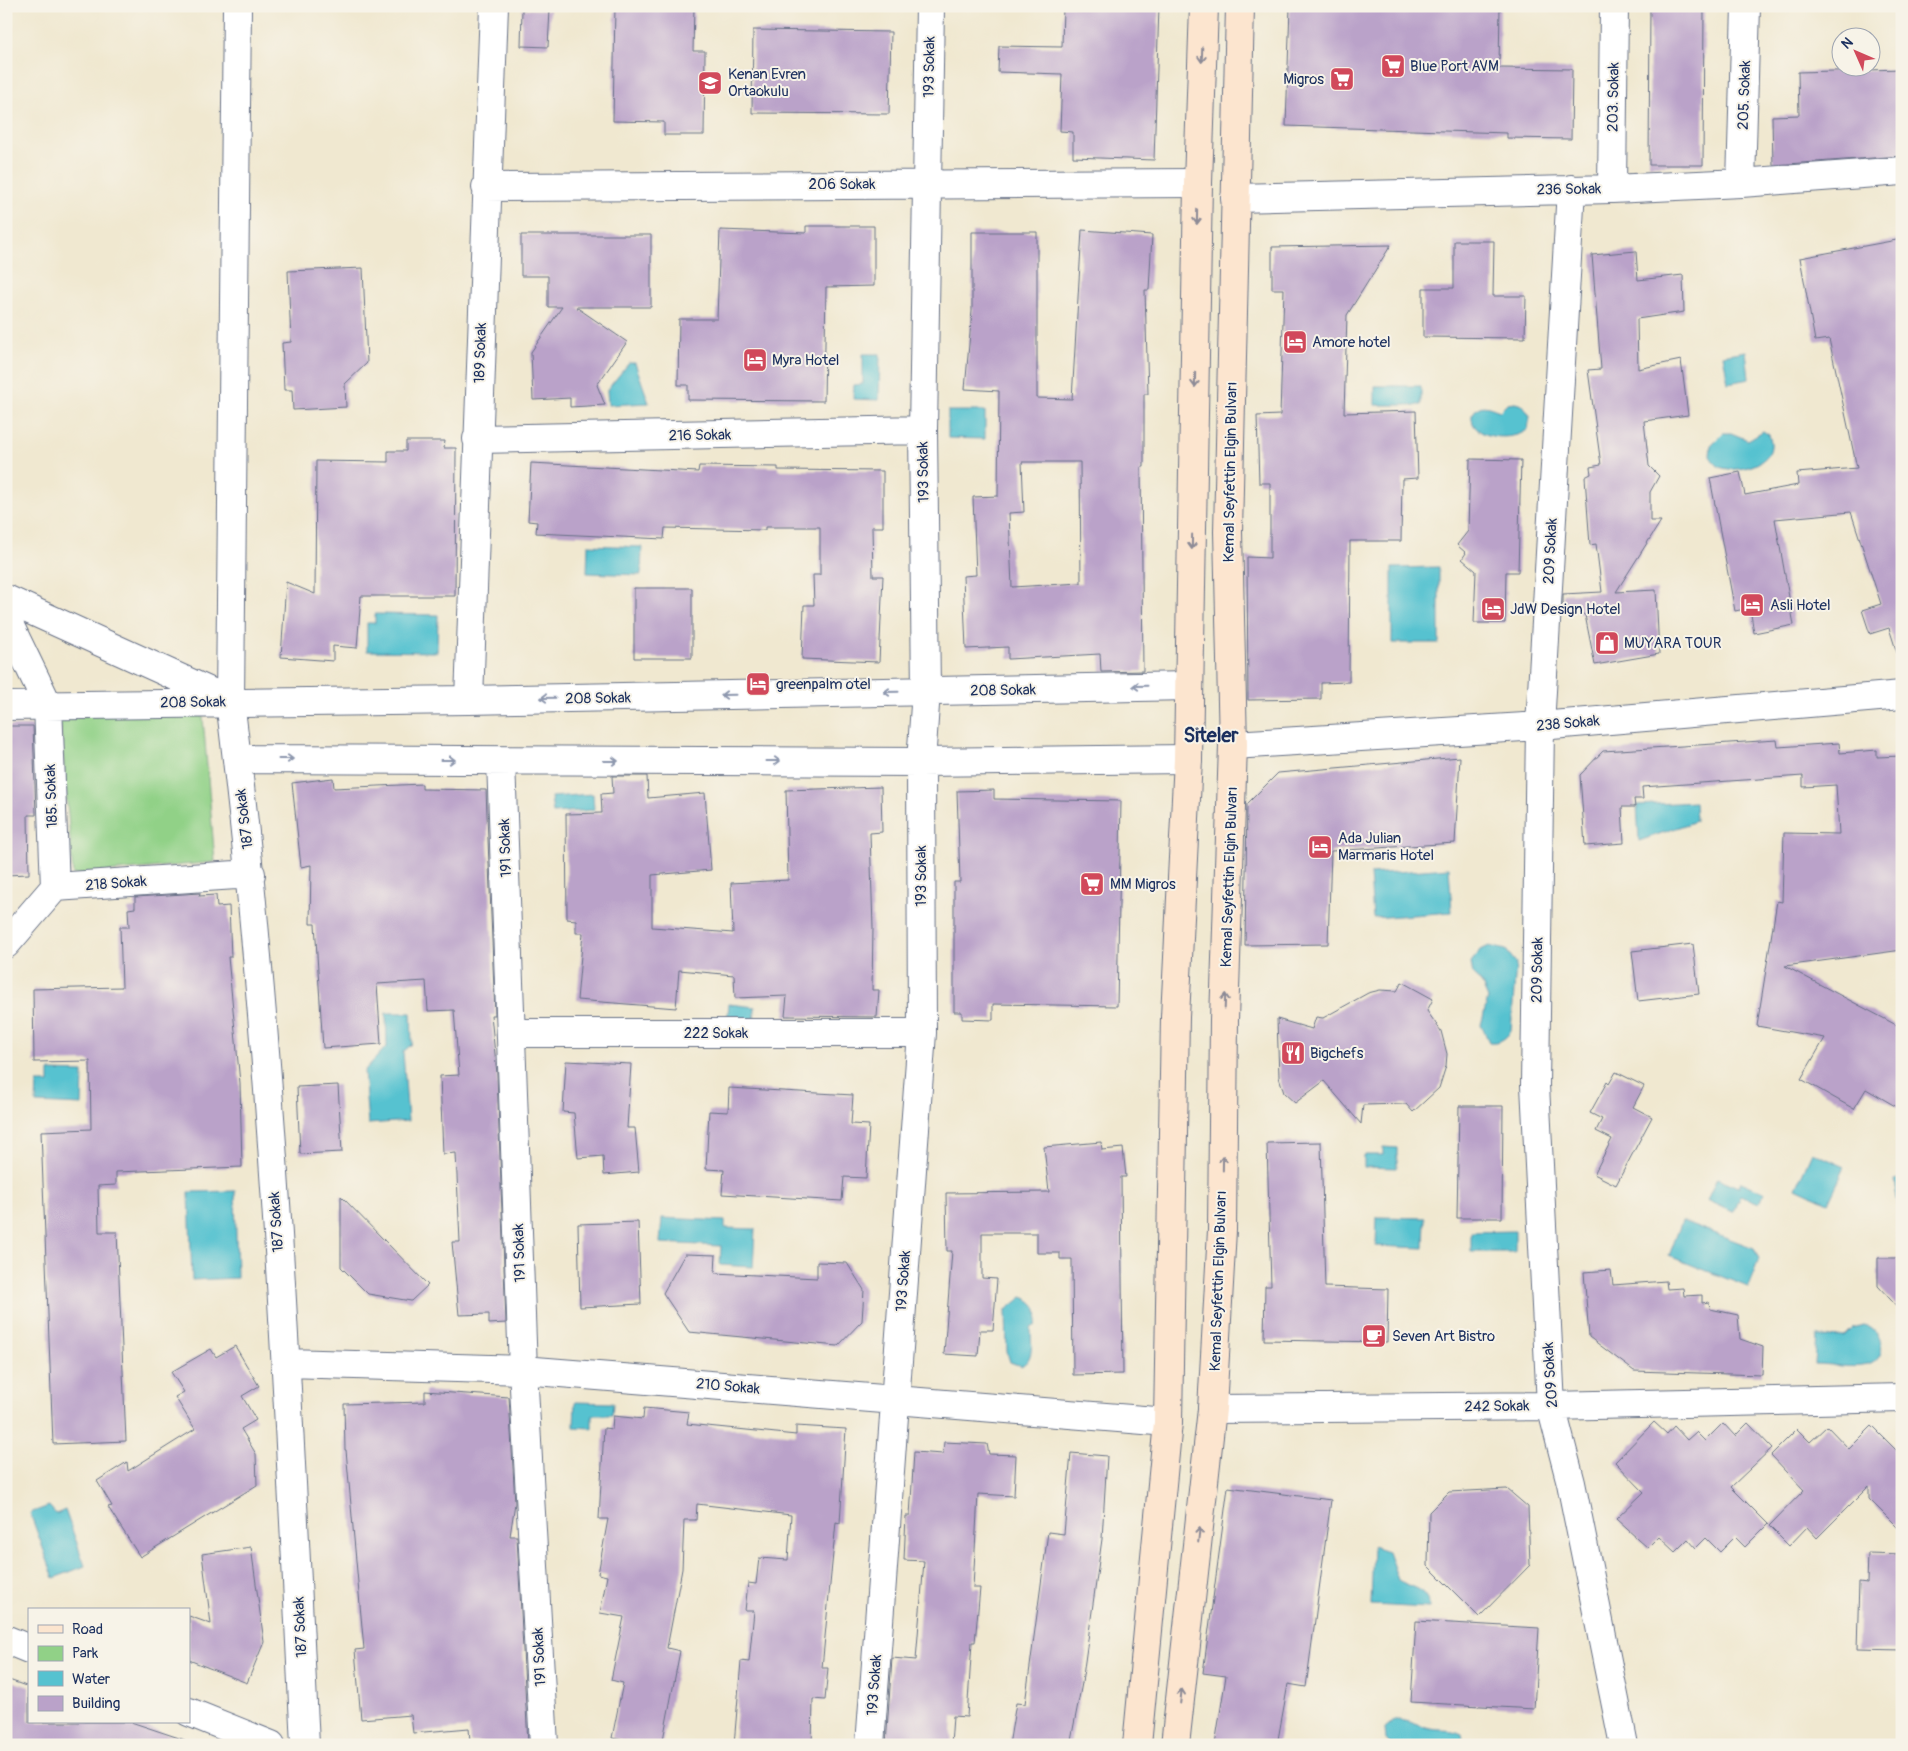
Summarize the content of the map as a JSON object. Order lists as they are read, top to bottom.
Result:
{
  "streets": {
    "main road": ["Kemal Seyfettin Elgin Bulvarı"],
    "street": [
      "193 Sokak",
      "205. Sokak",
      "203. Sokak",
      "206 Sokak",
      "236 Sokak",
      "189 Sokak",
      "216 Sokak",
      "209 Sokak",
      "208 Sokak",
      "238 Sokak",
      "185. Sokak",
      "187 Sokak",
      "191 Sokak",
      "218 Sokak",
      "222 Sokak",
      "210 Sokak",
      "242 Sokak"
    ]
  },
  "crossings": [
    ["193 Sokak", "206 Sokak"],
    ["193 Sokak", "216 Sokak"],
    ["193 Sokak", "208 Sokak"],
    ["193 Sokak", "222 Sokak"],
    ["193 Sokak", "210 Sokak"],
    ["205. Sokak", "236 Sokak"],
    ["203. Sokak", "236 Sokak"],
    ["206 Sokak", "189 Sokak"],
    ["236 Sokak", "Kemal Seyfettin Elgin Bulvarı"],
    ["236 Sokak", "209 Sokak"],
    ["189 Sokak", "216 Sokak"],
    ["189 Sokak", "208 Sokak"],
    ["Kemal Seyfettin Elgin Bulvarı", "238 Sokak"],
    ["Kemal Seyfettin Elgin Bulvarı", "242 Sokak"],
    ["209 Sokak", "238 Sokak"],
    ["209 Sokak", "242 Sokak"],
    ["208 Sokak", "185. Sokak"],
    ["208 Sokak", "187 Sokak"],
    ["185. Sokak", "218 Sokak"],
    ["187 Sokak", "218 Sokak"],
    ["187 Sokak", "210 Sokak"],
    ["191 Sokak", "222 Sokak"],
    ["191 Sokak", "210 Sokak"]
  ],
  "districts": ["Siteler"],
  "places": {
    "supermarket": ["Blue Port AVM", "Migros", "MM Migros"],
    "school or university": ["Kenan Evren Ortaokulu"],
    "hotel": [
      "Amore hotel",
      "Myra Hotel",
      "Asli Hotel",
      "JdW Design Hotel",
      "greenpalm otel",
      "Ada Julian Marmaris Hotel"
    ],
    "shop": ["MUYARA TOUR"],
    "restaurant": ["Bigchefs"],
    "cafe": ["Seven Art Bistro"]
  },
  "legend": [
    "Road",
    "Park",
    "Water",
    "Building"
  ],
  "north": "top left"
}
